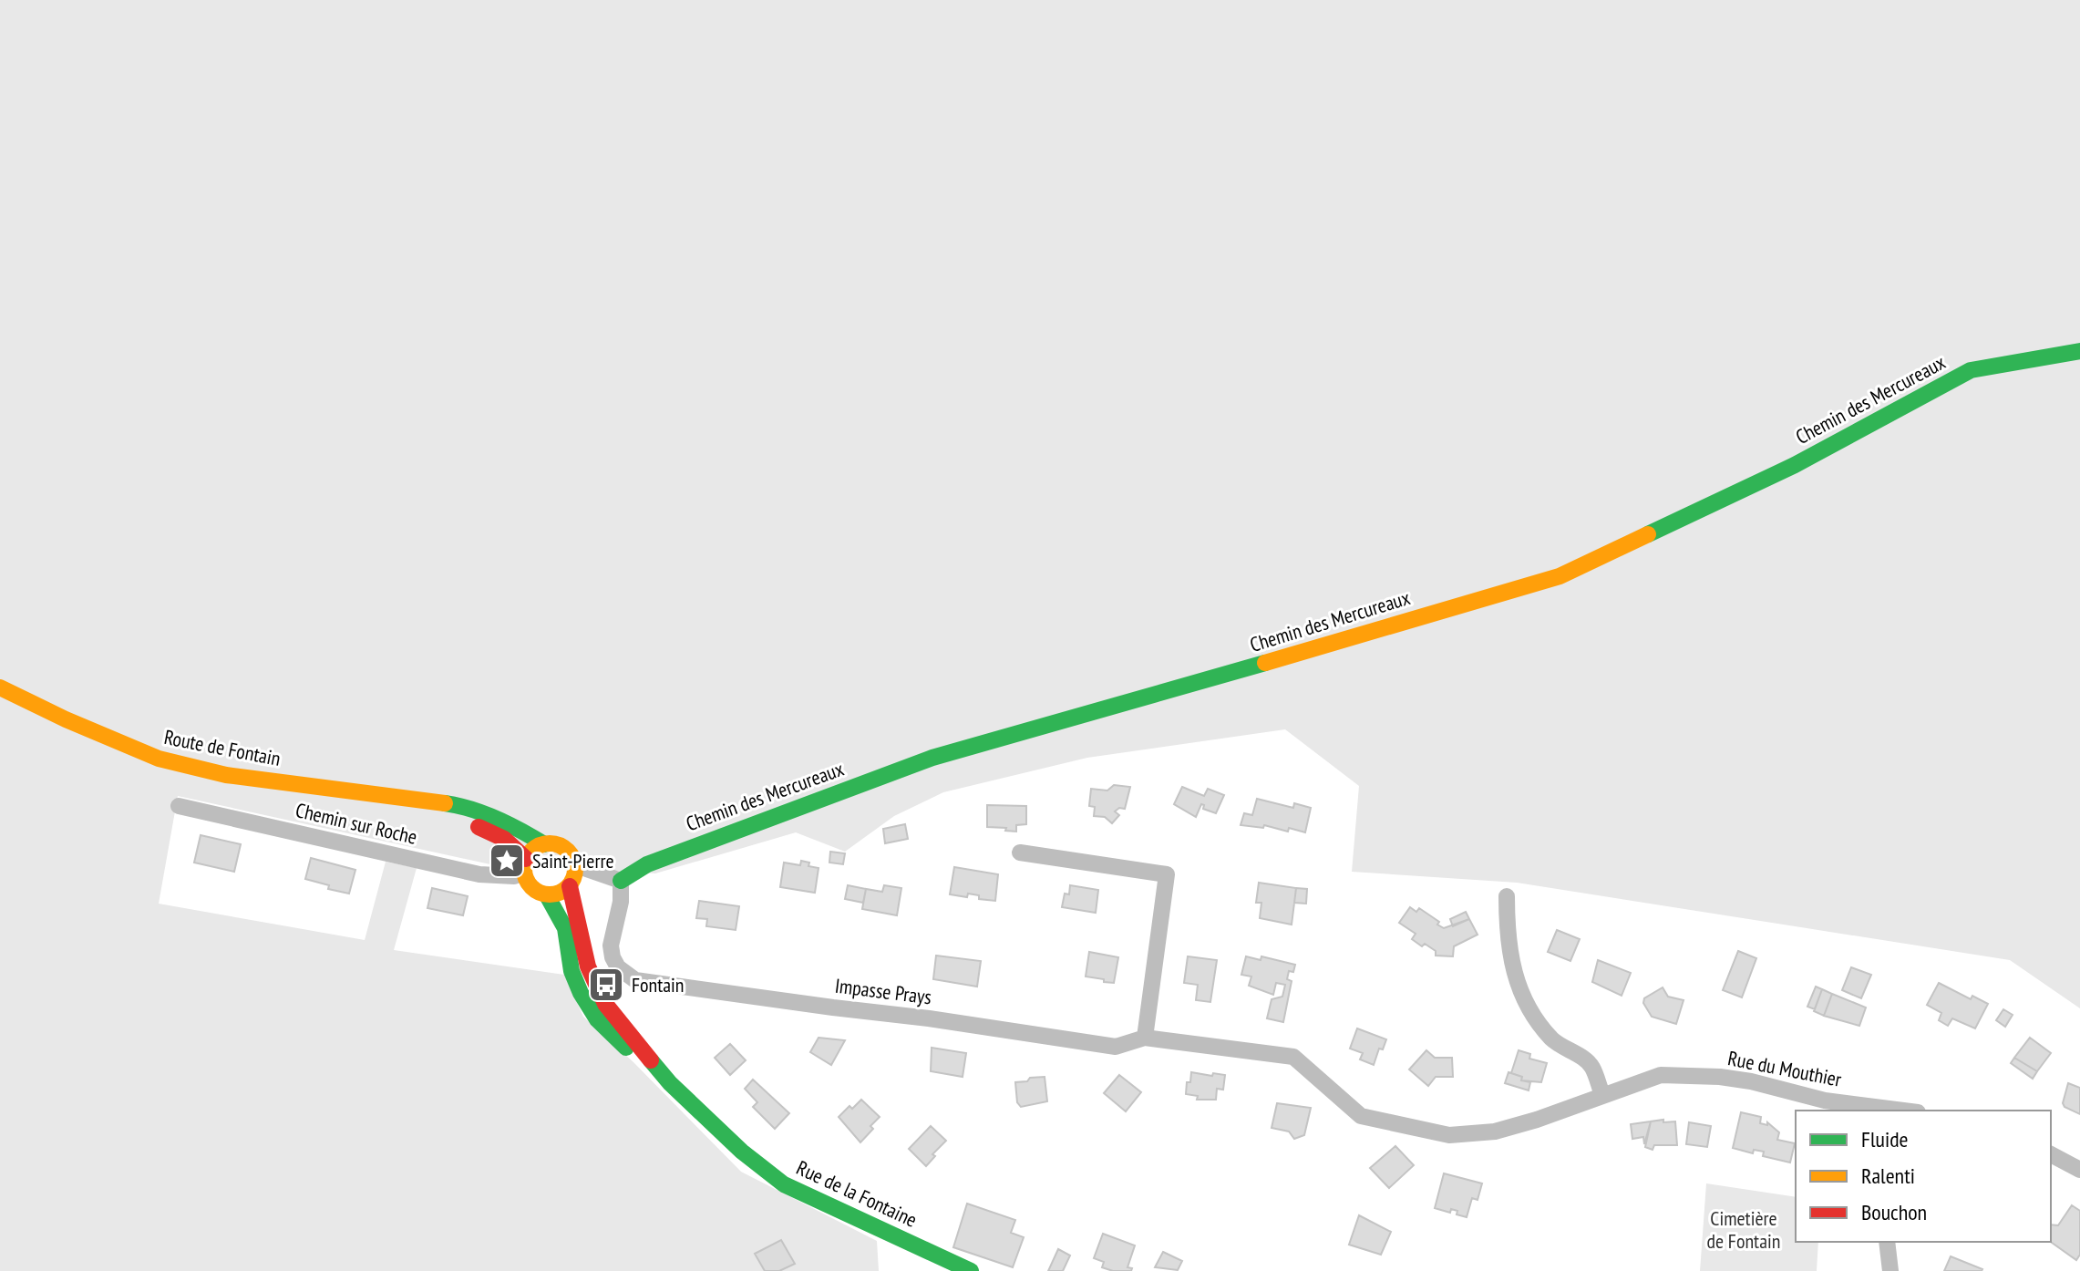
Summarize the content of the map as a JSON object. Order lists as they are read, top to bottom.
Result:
{
  "streets": {
    "street": [
      "Chemin des Mercureaux",
      "Route de Fontain",
      "Chemin sur Roche",
      "Impasse Prays",
      "Rue du Mouthier",
      "Rue de la Fontaine"
    ]
  },
  "crossings": [
    ["Chemin des Mercureaux", "Impasse Prays"],
    ["Route de Fontain", "Chemin sur Roche"],
    ["Route de Fontain", "Rue de la Fontaine"],
    ["Chemin sur Roche", "Rue de la Fontaine"],
    ["Impasse Prays", "Rue du Mouthier"]
  ],
  "parks": ["Cimetière de Fontain"],
  "places": {
    "place": ["Saint-Pierre"],
    "bus stop": ["Fontain"]
  },
  "legend": ["Fluide", "Ralenti", "Bouchon"]
}
